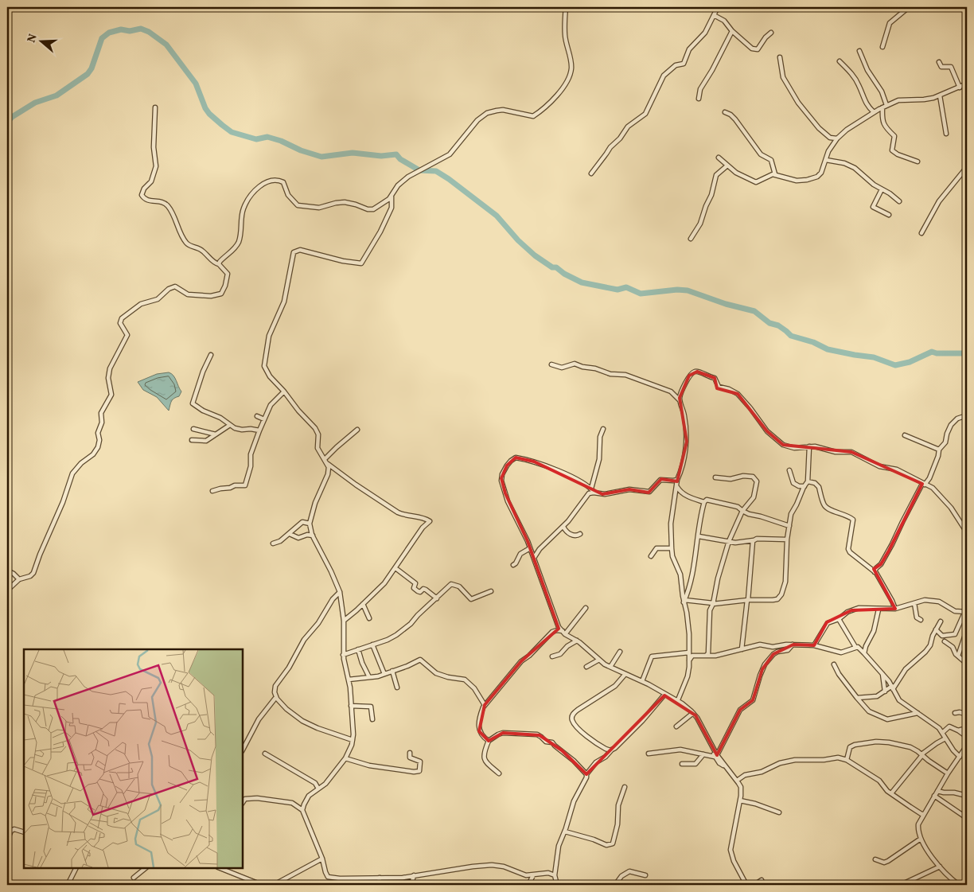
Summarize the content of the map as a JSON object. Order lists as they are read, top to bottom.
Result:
{
  "north": "left"
}
